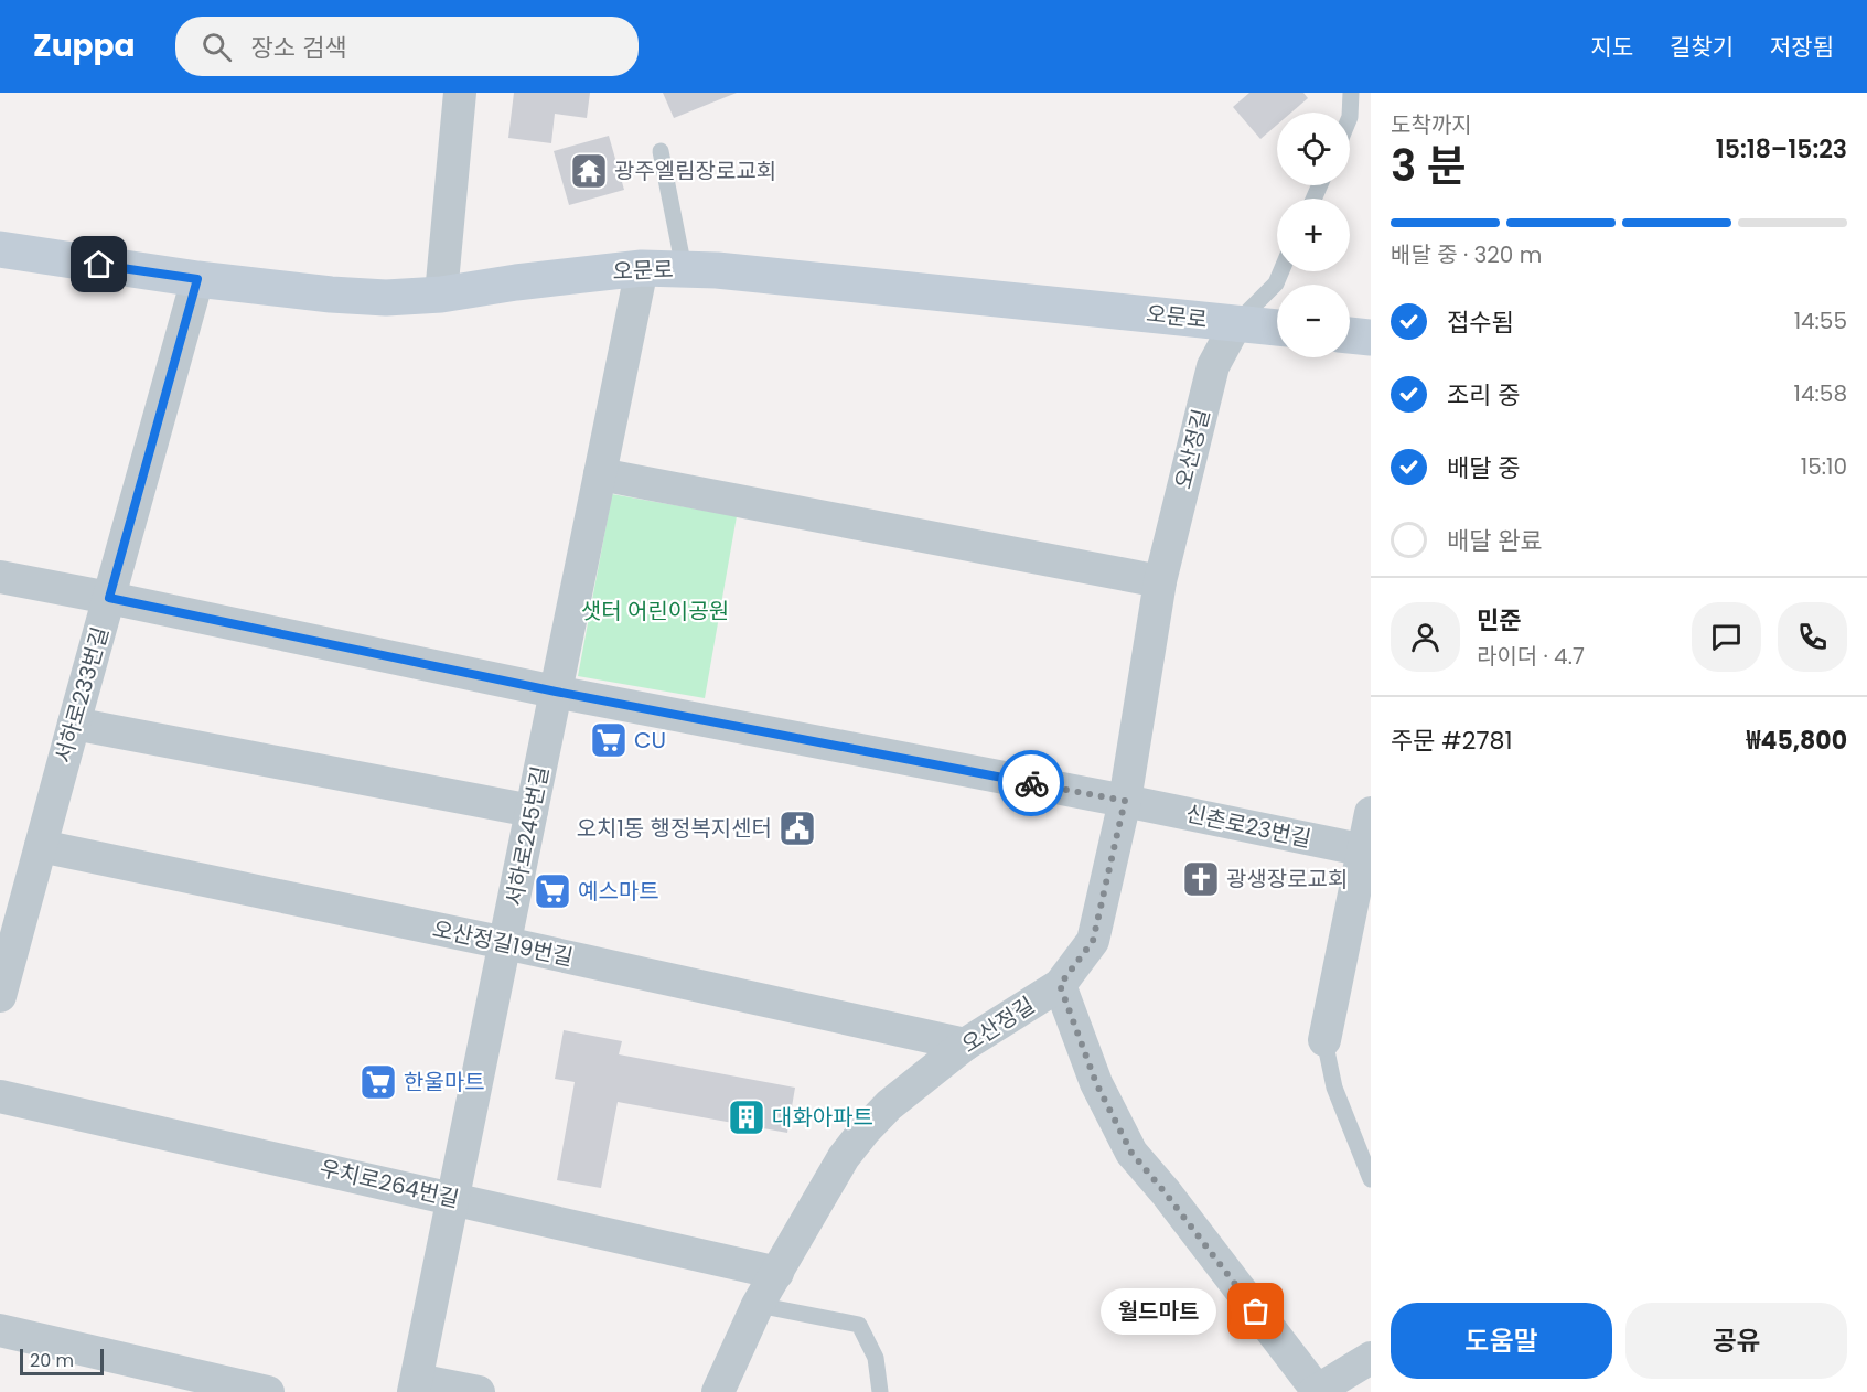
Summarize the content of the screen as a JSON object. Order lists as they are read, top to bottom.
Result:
{
  "streets": {
    "street": [
      "오문로",
      "오산정길",
      "서하로233번길",
      "신촌로23번길",
      "서하로245번길",
      "오산정길19번길",
      "우치로264번길"
    ]
  },
  "crossings": [
    ["오문로", "오산정길"],
    ["오문로", "서하로233번길"],
    ["오문로", "서하로245번길"],
    ["오산정길", "신촌로23번길"],
    ["오산정길", "오산정길19번길"],
    ["오산정길", "우치로264번길"],
    ["서하로233번길", "신촌로23번길"],
    ["서하로233번길", "오산정길19번길"],
    ["신촌로23번길", "서하로245번길"],
    ["서하로245번길", "오산정길19번길"],
    ["서하로245번길", "우치로264번길"]
  ],
  "parks": ["샛터 어린이공원"],
  "places": {
    "temple": ["광주엘림장로교회"],
    "supermarket": ["CU", "예스마트", "한울마트"],
    "public building": ["오치1동 행정복지센터"],
    "church": ["광생장로교회"],
    "building": ["대화아파트"],
    "other": ["월드마트"]
  },
  "scale_bar": "20 m",
  "page": {
    "header": "Zuppa",
    "search": "장소 검색",
    "nav": ["지도", "길찾기", "저장됨"],
    "heading": ["3 분", "도착까지", "15:18–15:23"],
    "panel": [
      "민준",
      "라이더 · 4.7",
      "주문 #2781",
      "₩45,800"
    ],
    "map_buttons": ["+", "−"],
    "bar": "배달 중 · 320 m",
    "list": [
      ["접수됨", "14:55"],
      ["조리 중", "14:58"],
      ["배달 중", "15:10"],
      "배달 완료"
    ],
    "bubble": "월드마트",
    "buttons": ["도움말", "공유"],
    "scale": "20 m"
  }
}
